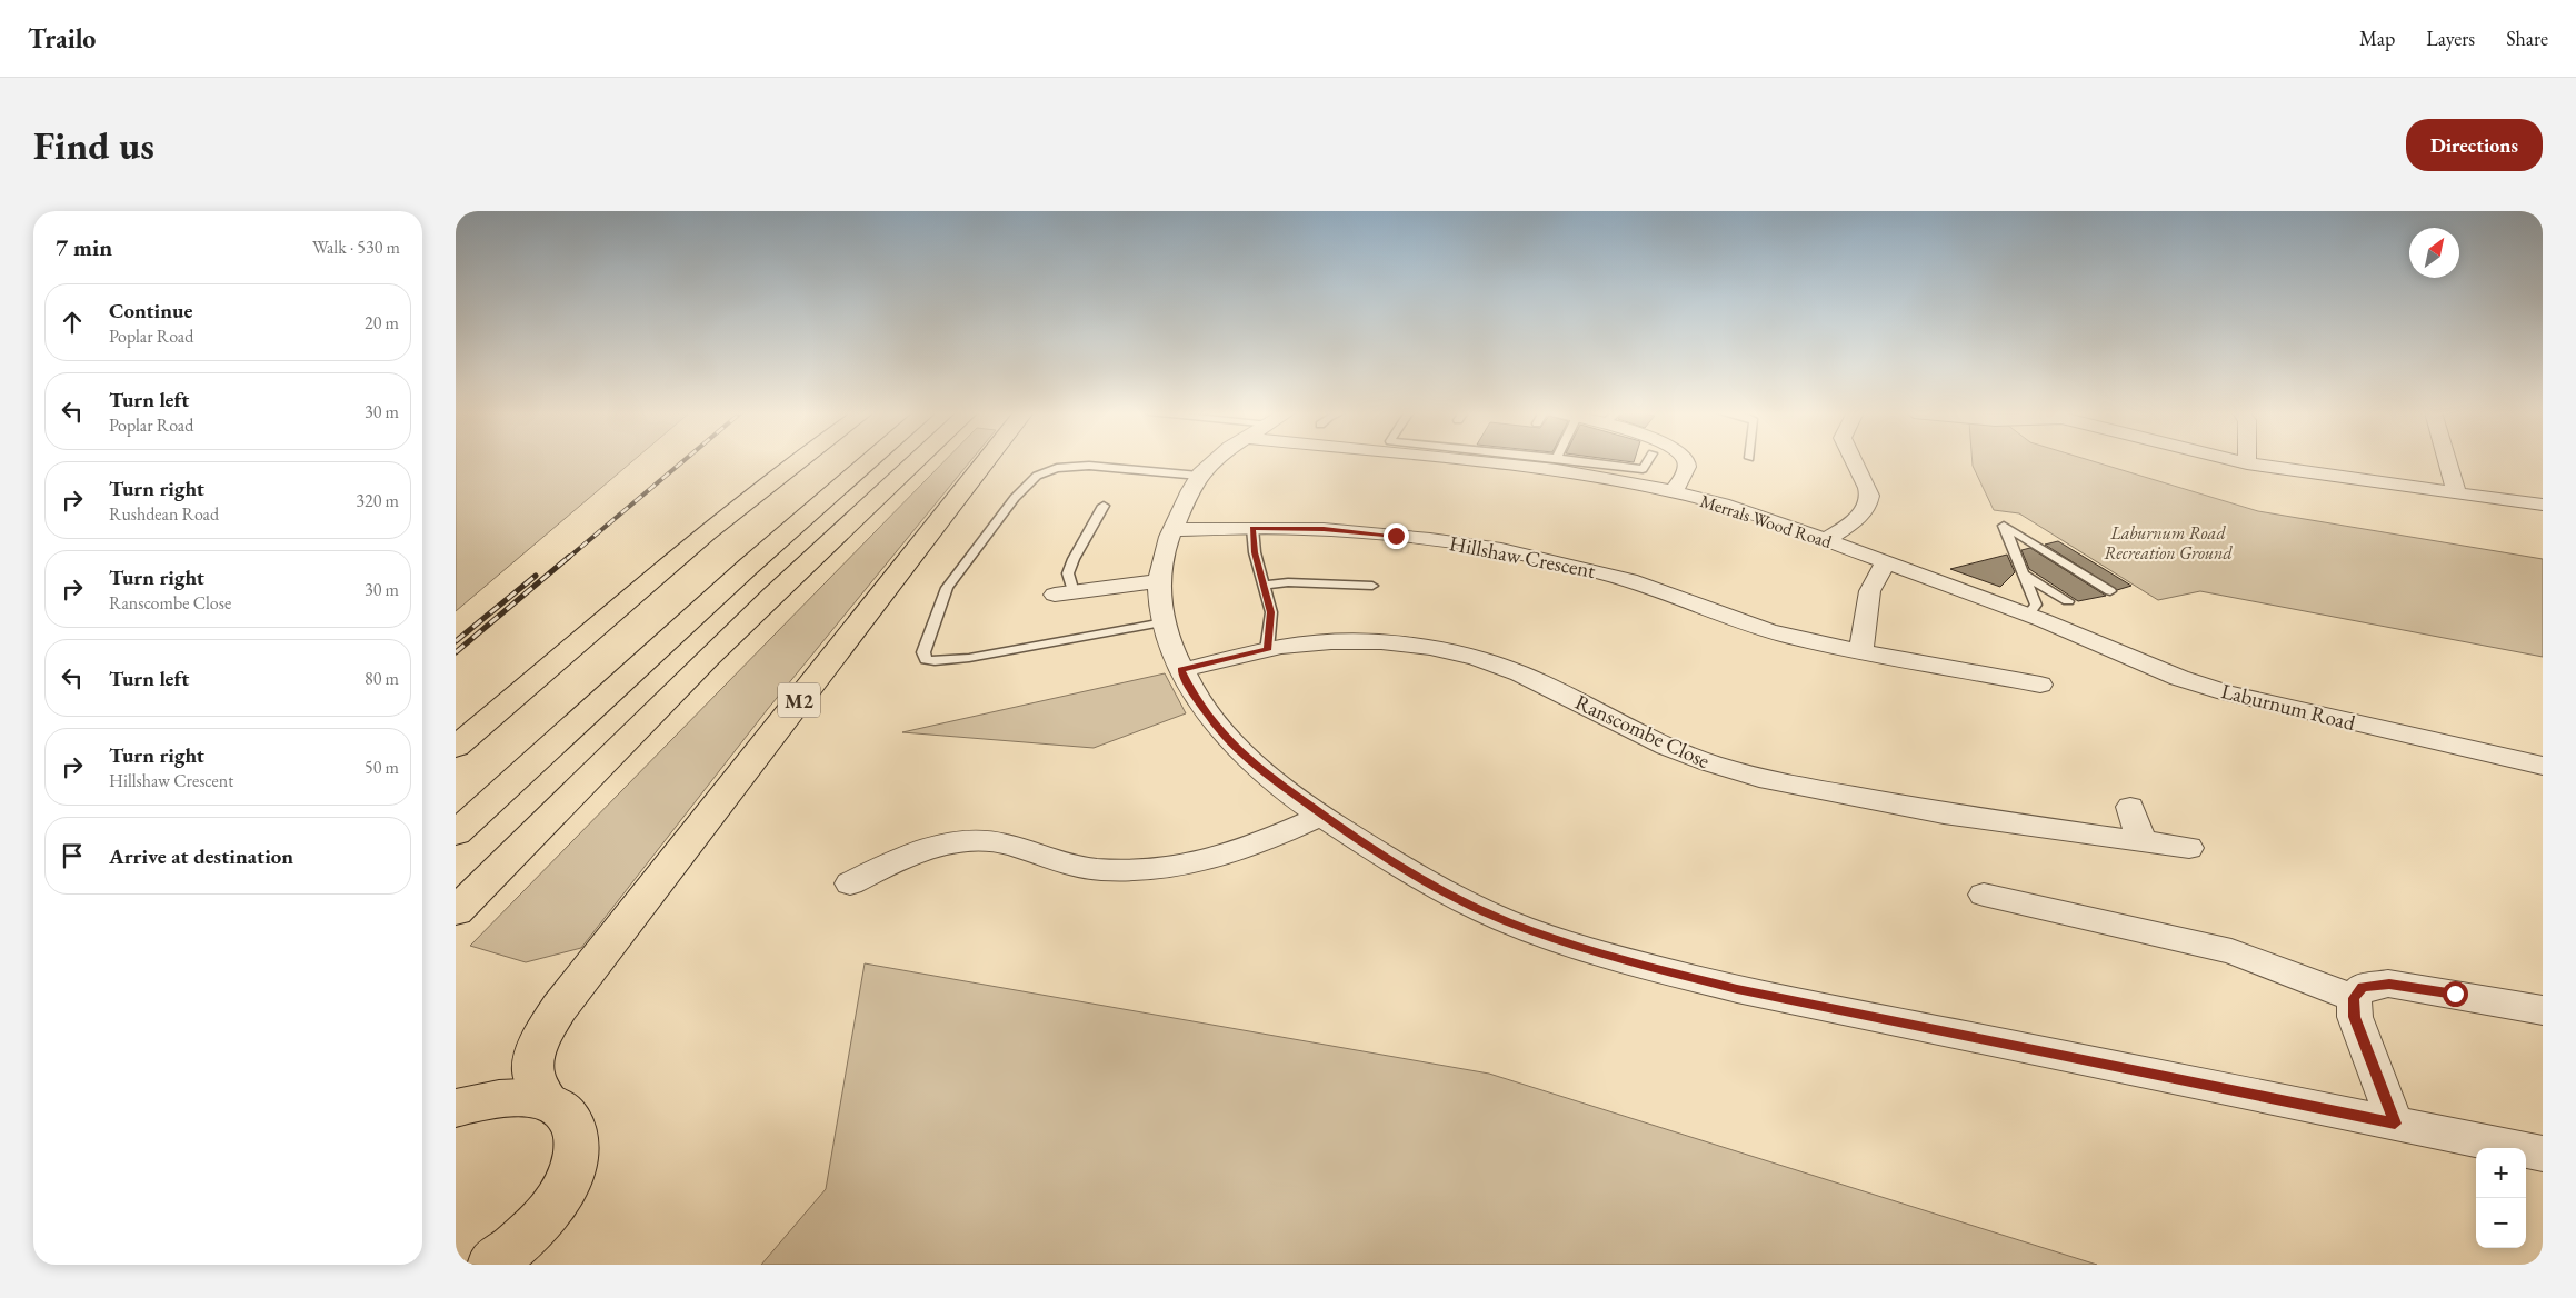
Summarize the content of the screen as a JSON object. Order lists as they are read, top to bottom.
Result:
{
  "streets": {
    "highway": ["M2"],
    "street": [
      "Merrals Wood Road",
      "Hillshaw Crescent",
      "Laburnum Road",
      "Ranscombe Close"
    ]
  },
  "crossings": [
    ["Merrals Wood Road", "Laburnum Road"]
  ],
  "parks": ["Laburnum Road Recreation Ground"],
  "north": "top right",
  "page": {
    "header": "Trailo",
    "nav": ["Map", "Layers", "Share"],
    "buttons": "Directions",
    "title": "Find us",
    "heading": ["7 min", "Walk · 530 m"],
    "list": [
      ["Continue", "Poplar Road", "20 m"],
      ["Turn left", "Poplar Road", "30 m"],
      ["Turn right", "Rushdean Road", "320 m"],
      ["Turn right", "Ranscombe Close", "30 m"],
      ["Turn left", "80 m"],
      ["Turn right", "Hillshaw Crescent", "50 m"],
      "Arrive at destination"
    ],
    "map_buttons": ["+", "−"]
  }
}
